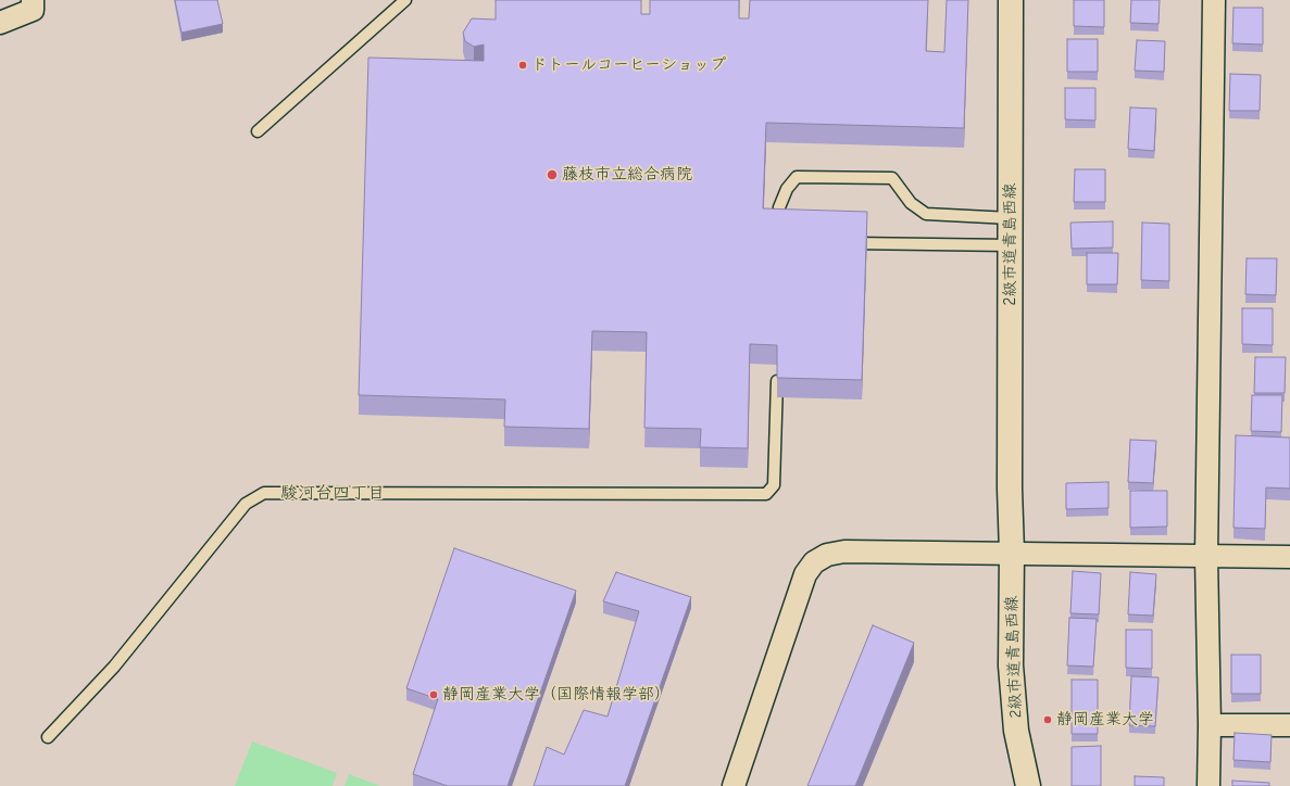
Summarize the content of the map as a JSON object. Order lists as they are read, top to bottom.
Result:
{
  "streets": {
    "street": ["2級市道青島西線"]
  },
  "districts": ["駿河台四丁目"],
  "places": [
    "ドトールコーヒーショップ",
    "藤枝市立総合病院",
    "静岡産業大学（国際情報学部）",
    "静岡産業大学"
  ]
}
